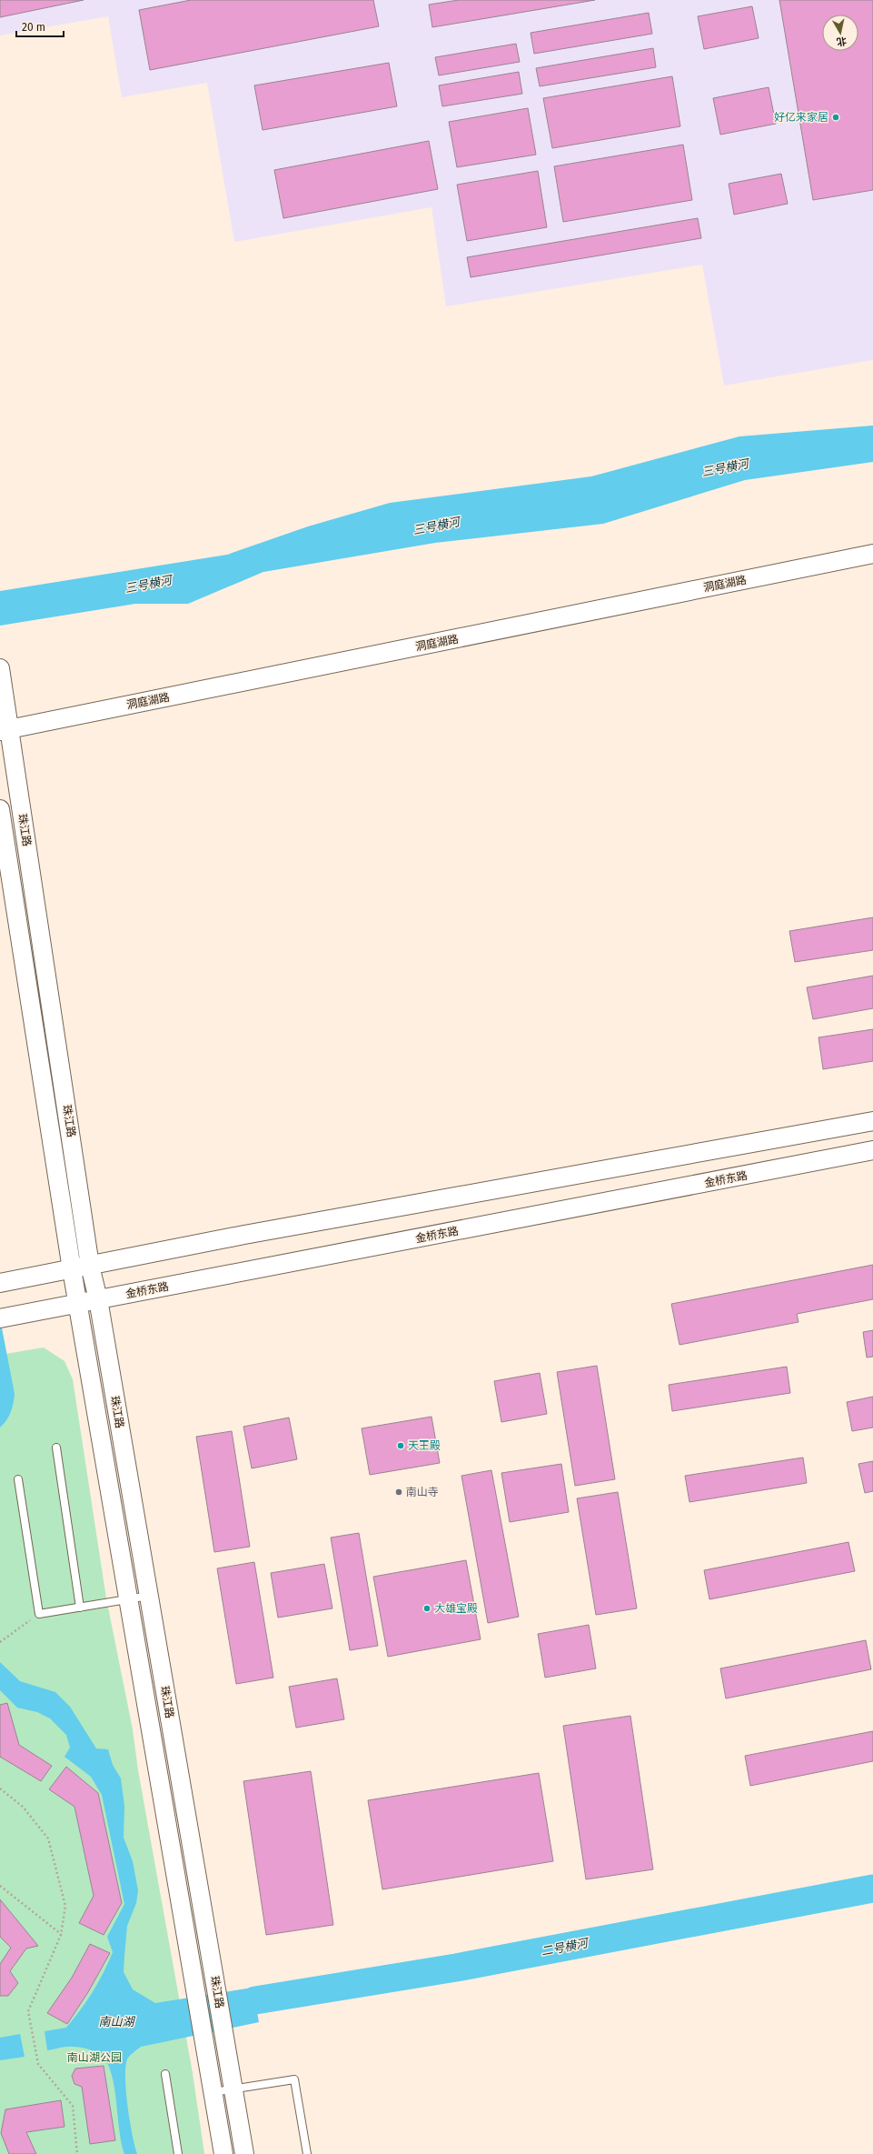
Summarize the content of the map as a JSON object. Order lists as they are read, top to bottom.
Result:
{
  "streets": {
    "street": ["洞庭湖路", "珠江路", "金桥东路"]
  },
  "crossings": [
    ["洞庭湖路", "珠江路"],
    ["珠江路", "金桥东路"]
  ],
  "water": ["三号横河", "二号横河", "南山湖"],
  "parks": ["南山湖公园"],
  "places": [
    "好亿来家居",
    "天王殿",
    "南山寺",
    "大雄宝殿"
  ],
  "scale_bar": "20 m",
  "north": "bottom"
}
